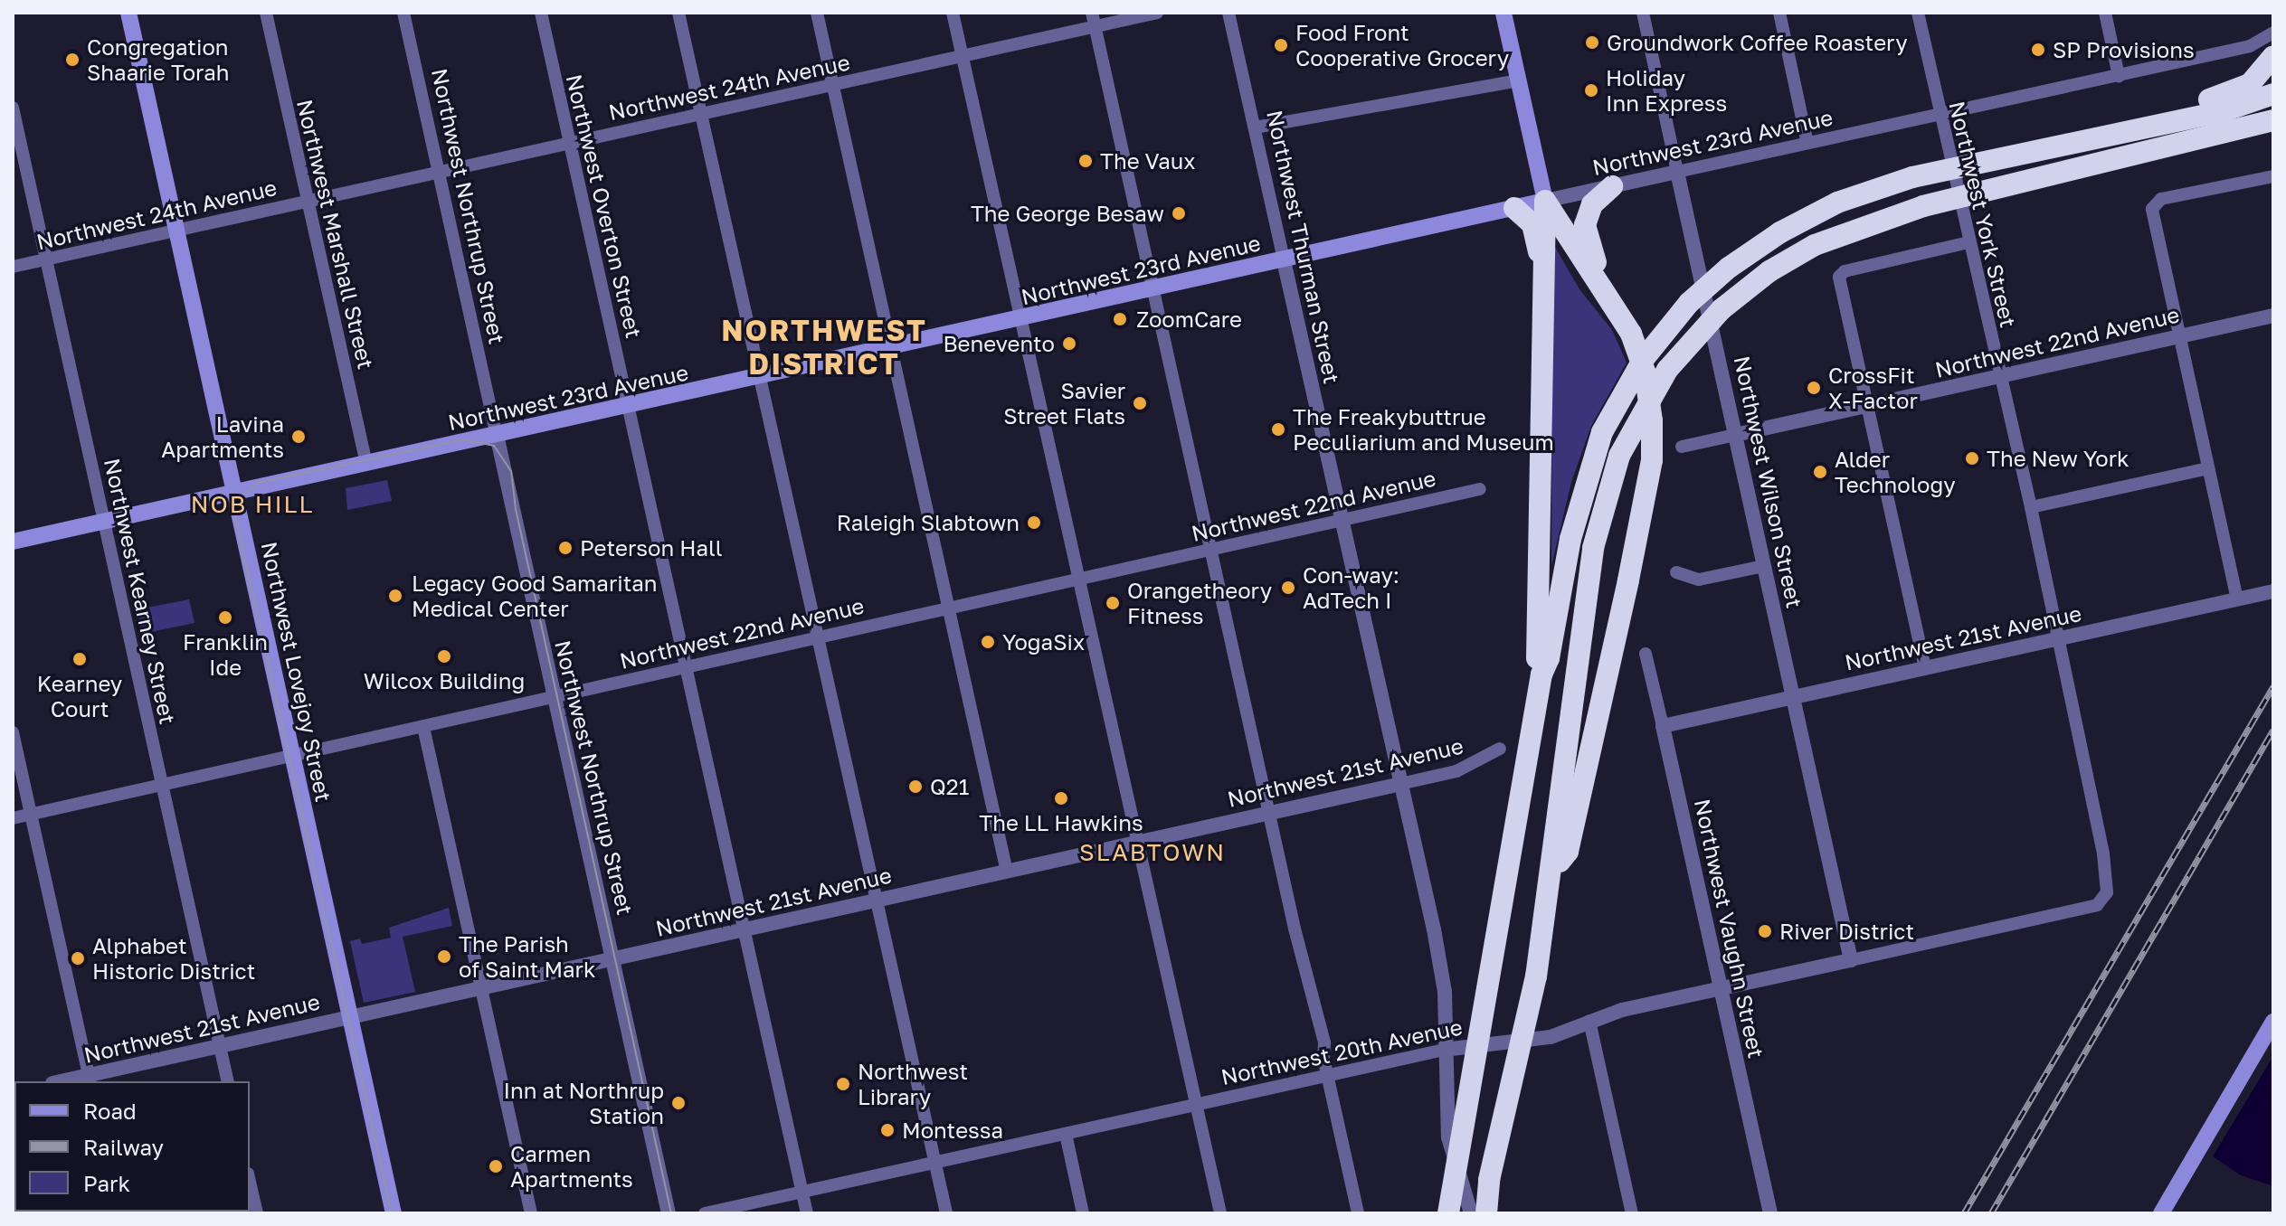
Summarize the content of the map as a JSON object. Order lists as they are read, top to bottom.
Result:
{
  "streets": {
    "main road": ["Northwest 23rd Avenue", "Northwest Lovejoy Street"],
    "street": [
      "Northwest 24th Avenue",
      "Northwest Northrup Street",
      "Northwest Overton Street",
      "Northwest York Street",
      "Northwest Marshall Street",
      "Northwest Thurman Street",
      "Northwest 22nd Avenue",
      "Northwest Wilson Street",
      "Northwest Kearney Street",
      "Northwest 21st Avenue",
      "Northwest Vaughn Street",
      "Northwest 20th Avenue"
    ]
  },
  "crossings": [
    ["Northwest 24th Avenue", "Northwest Northrup Street"],
    ["Northwest 24th Avenue", "Northwest Overton Street"],
    ["Northwest 24th Avenue", "Northwest Marshall Street"],
    ["Northwest 24th Avenue", "Northwest Kearney Street"],
    ["Northwest 24th Avenue", "Northwest Lovejoy Street"],
    ["Northwest 23rd Avenue", "Northwest Northrup Street"],
    ["Northwest 23rd Avenue", "Northwest Overton Street"],
    ["Northwest 23rd Avenue", "Northwest York Street"],
    ["Northwest 23rd Avenue", "Northwest Marshall Street"],
    ["Northwest 23rd Avenue", "Northwest Thurman Street"],
    ["Northwest 23rd Avenue", "Northwest Wilson Street"],
    ["Northwest 23rd Avenue", "Northwest Kearney Street"],
    ["Northwest 23rd Avenue", "Northwest Lovejoy Street"],
    ["Northwest Northrup Street", "Northwest 22nd Avenue"],
    ["Northwest Northrup Street", "Northwest 21st Avenue"],
    ["Northwest Overton Street", "Northwest 22nd Avenue"],
    ["Northwest Overton Street", "Northwest 21st Avenue"],
    ["Northwest Overton Street", "Northwest 20th Avenue"],
    ["Northwest York Street", "Northwest 22nd Avenue"],
    ["Northwest York Street", "Northwest 21st Avenue"],
    ["Northwest York Street", "Northwest 20th Avenue"],
    ["Northwest Thurman Street", "Northwest 22nd Avenue"],
    ["Northwest Thurman Street", "Northwest 21st Avenue"],
    ["Northwest Thurman Street", "Northwest 20th Avenue"],
    ["Northwest 22nd Avenue", "Northwest Wilson Street"],
    ["Northwest 22nd Avenue", "Northwest Kearney Street"],
    ["Northwest 22nd Avenue", "Northwest Lovejoy Street"],
    ["Northwest Wilson Street", "Northwest 21st Avenue"],
    ["Northwest Wilson Street", "Northwest 20th Avenue"],
    ["Northwest Kearney Street", "Northwest 21st Avenue"],
    ["Northwest 21st Avenue", "Northwest Lovejoy Street"],
    ["Northwest 21st Avenue", "Northwest Vaughn Street"],
    ["Northwest Vaughn Street", "Northwest 20th Avenue"]
  ],
  "districts": ["NORTHWEST DISTRICT", "NOB HILL", "SLABTOWN"],
  "places": [
    "Groundwork Coffee Roastery",
    "Food Front Cooperative Grocery",
    "SP Provisions",
    "Congregation Shaarie Torah",
    "Holiday Inn Express",
    "The Vaux",
    "The George Besaw",
    "ZoomCare",
    "Benevento",
    "CrossFit X-Factor",
    "Savier Street Flats",
    "The Freakybuttrue Peculiarium and Museum",
    "Lavina Apartments",
    "The New York",
    "Alder Technology",
    "Raleigh Slabtown",
    "Peterson Hall",
    "Con-way: AdTech I",
    "Legacy Good Samaritan Medical Center",
    "Orangetheory Fitness",
    "Franklin Ide",
    "YogaSix",
    "Wilcox Building",
    "Kearney Court",
    "Q21",
    "The LL Hawkins",
    "River District",
    "The Parish of Saint Mark",
    "Alphabet Historic District",
    "Northwest Library",
    "Inn at Northrup Station",
    "Montessa",
    "Carmen Apartments"
  ],
  "legend": ["Road", "Railway", "Park"]
}
